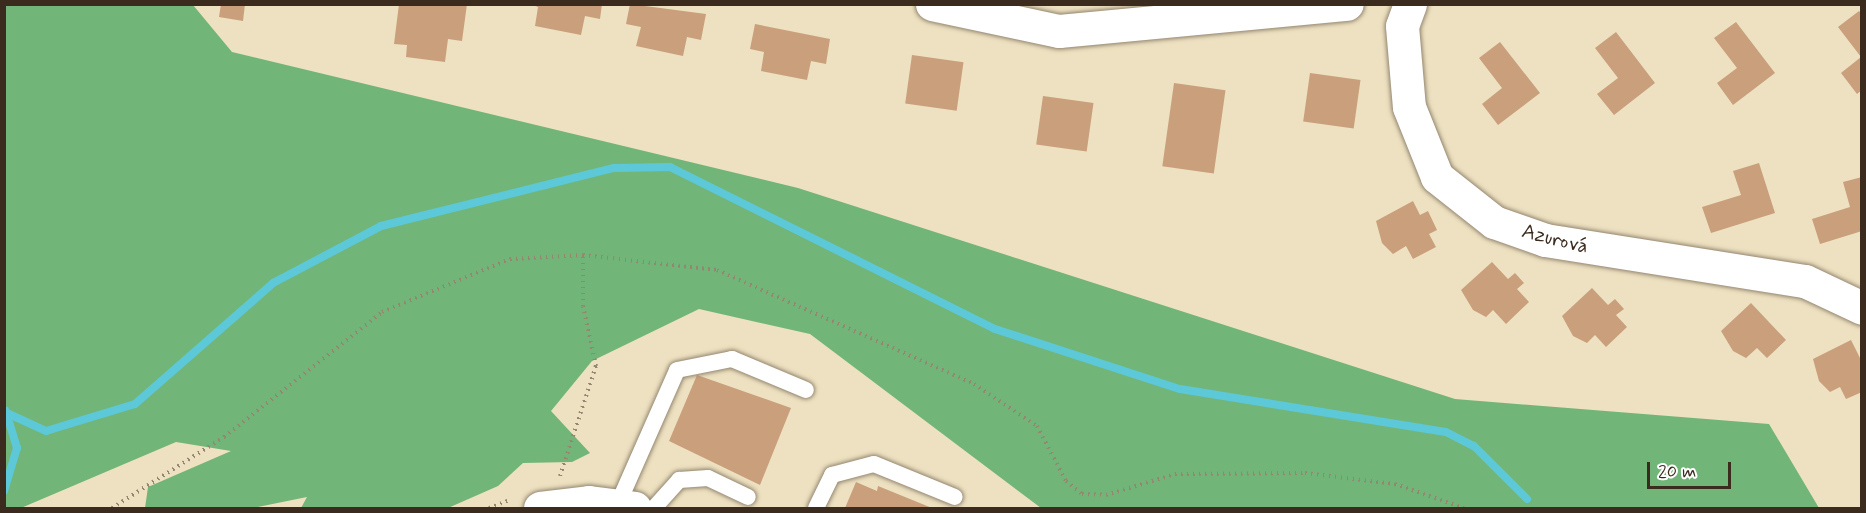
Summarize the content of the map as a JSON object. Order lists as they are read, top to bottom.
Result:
{
  "streets": {
    "street": ["Azurová"]
  },
  "scale_bar": "20 m"
}
